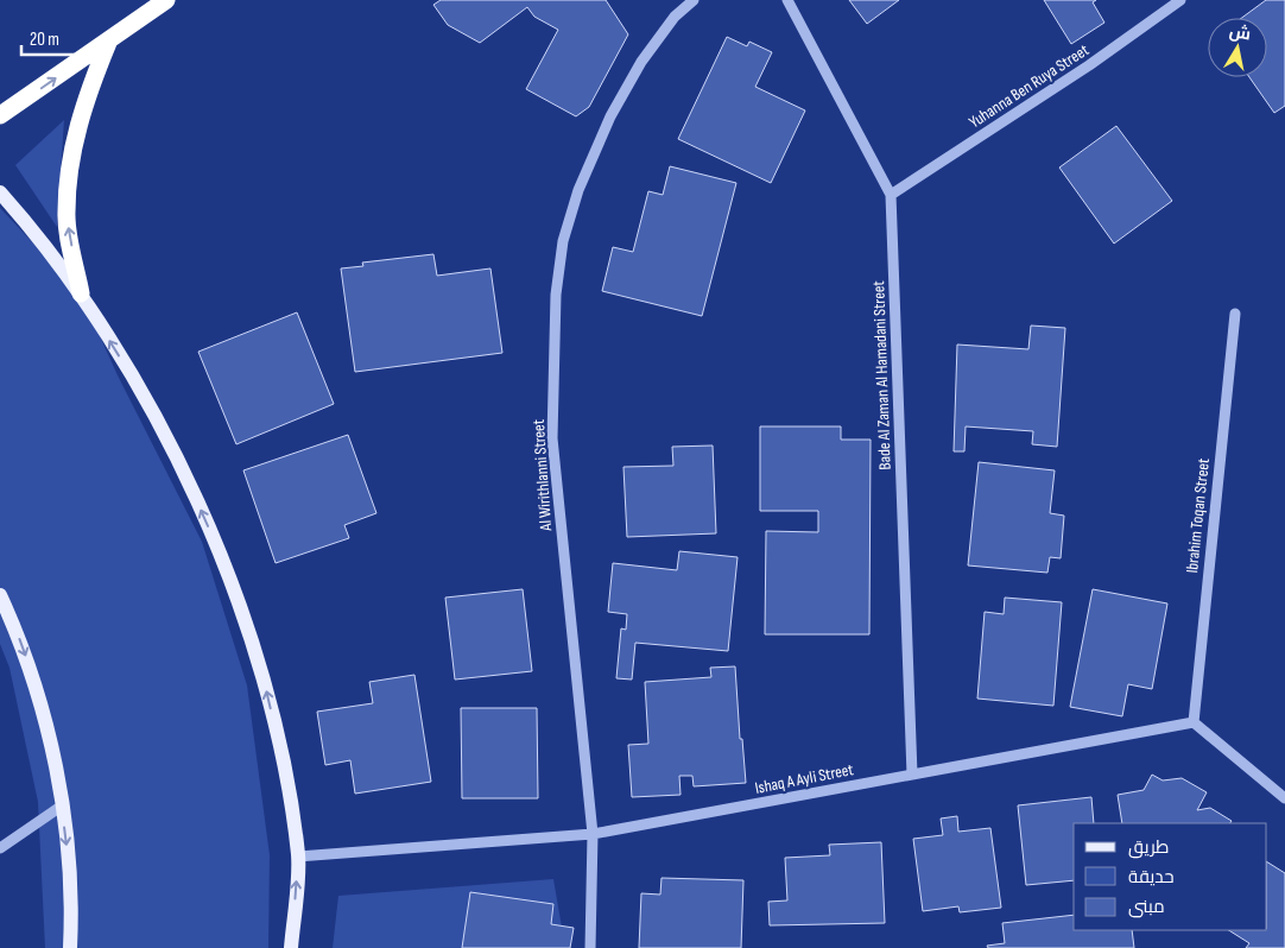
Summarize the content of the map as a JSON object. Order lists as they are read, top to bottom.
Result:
{
  "streets": {
    "street": [
      "Yuhanna Ben Ruya Street",
      "Bade Al Zaman Al Hamadani Street",
      "Al Wirithlanni Street",
      "Ibrahim Toqan Street",
      "Ishaq A Ayli Street"
    ]
  },
  "crossings": [
    ["Yuhanna Ben Ruya Street", "Bade Al Zaman Al Hamadani Street"],
    ["Bade Al Zaman Al Hamadani Street", "Ishaq A Ayli Street"],
    ["Al Wirithlanni Street", "Ishaq A Ayli Street"],
    ["Ibrahim Toqan Street", "Ishaq A Ayli Street"]
  ],
  "legend": ["طريق", "حديقة", "مبنى"],
  "scale_bar": "20 m",
  "north": "top"
}
